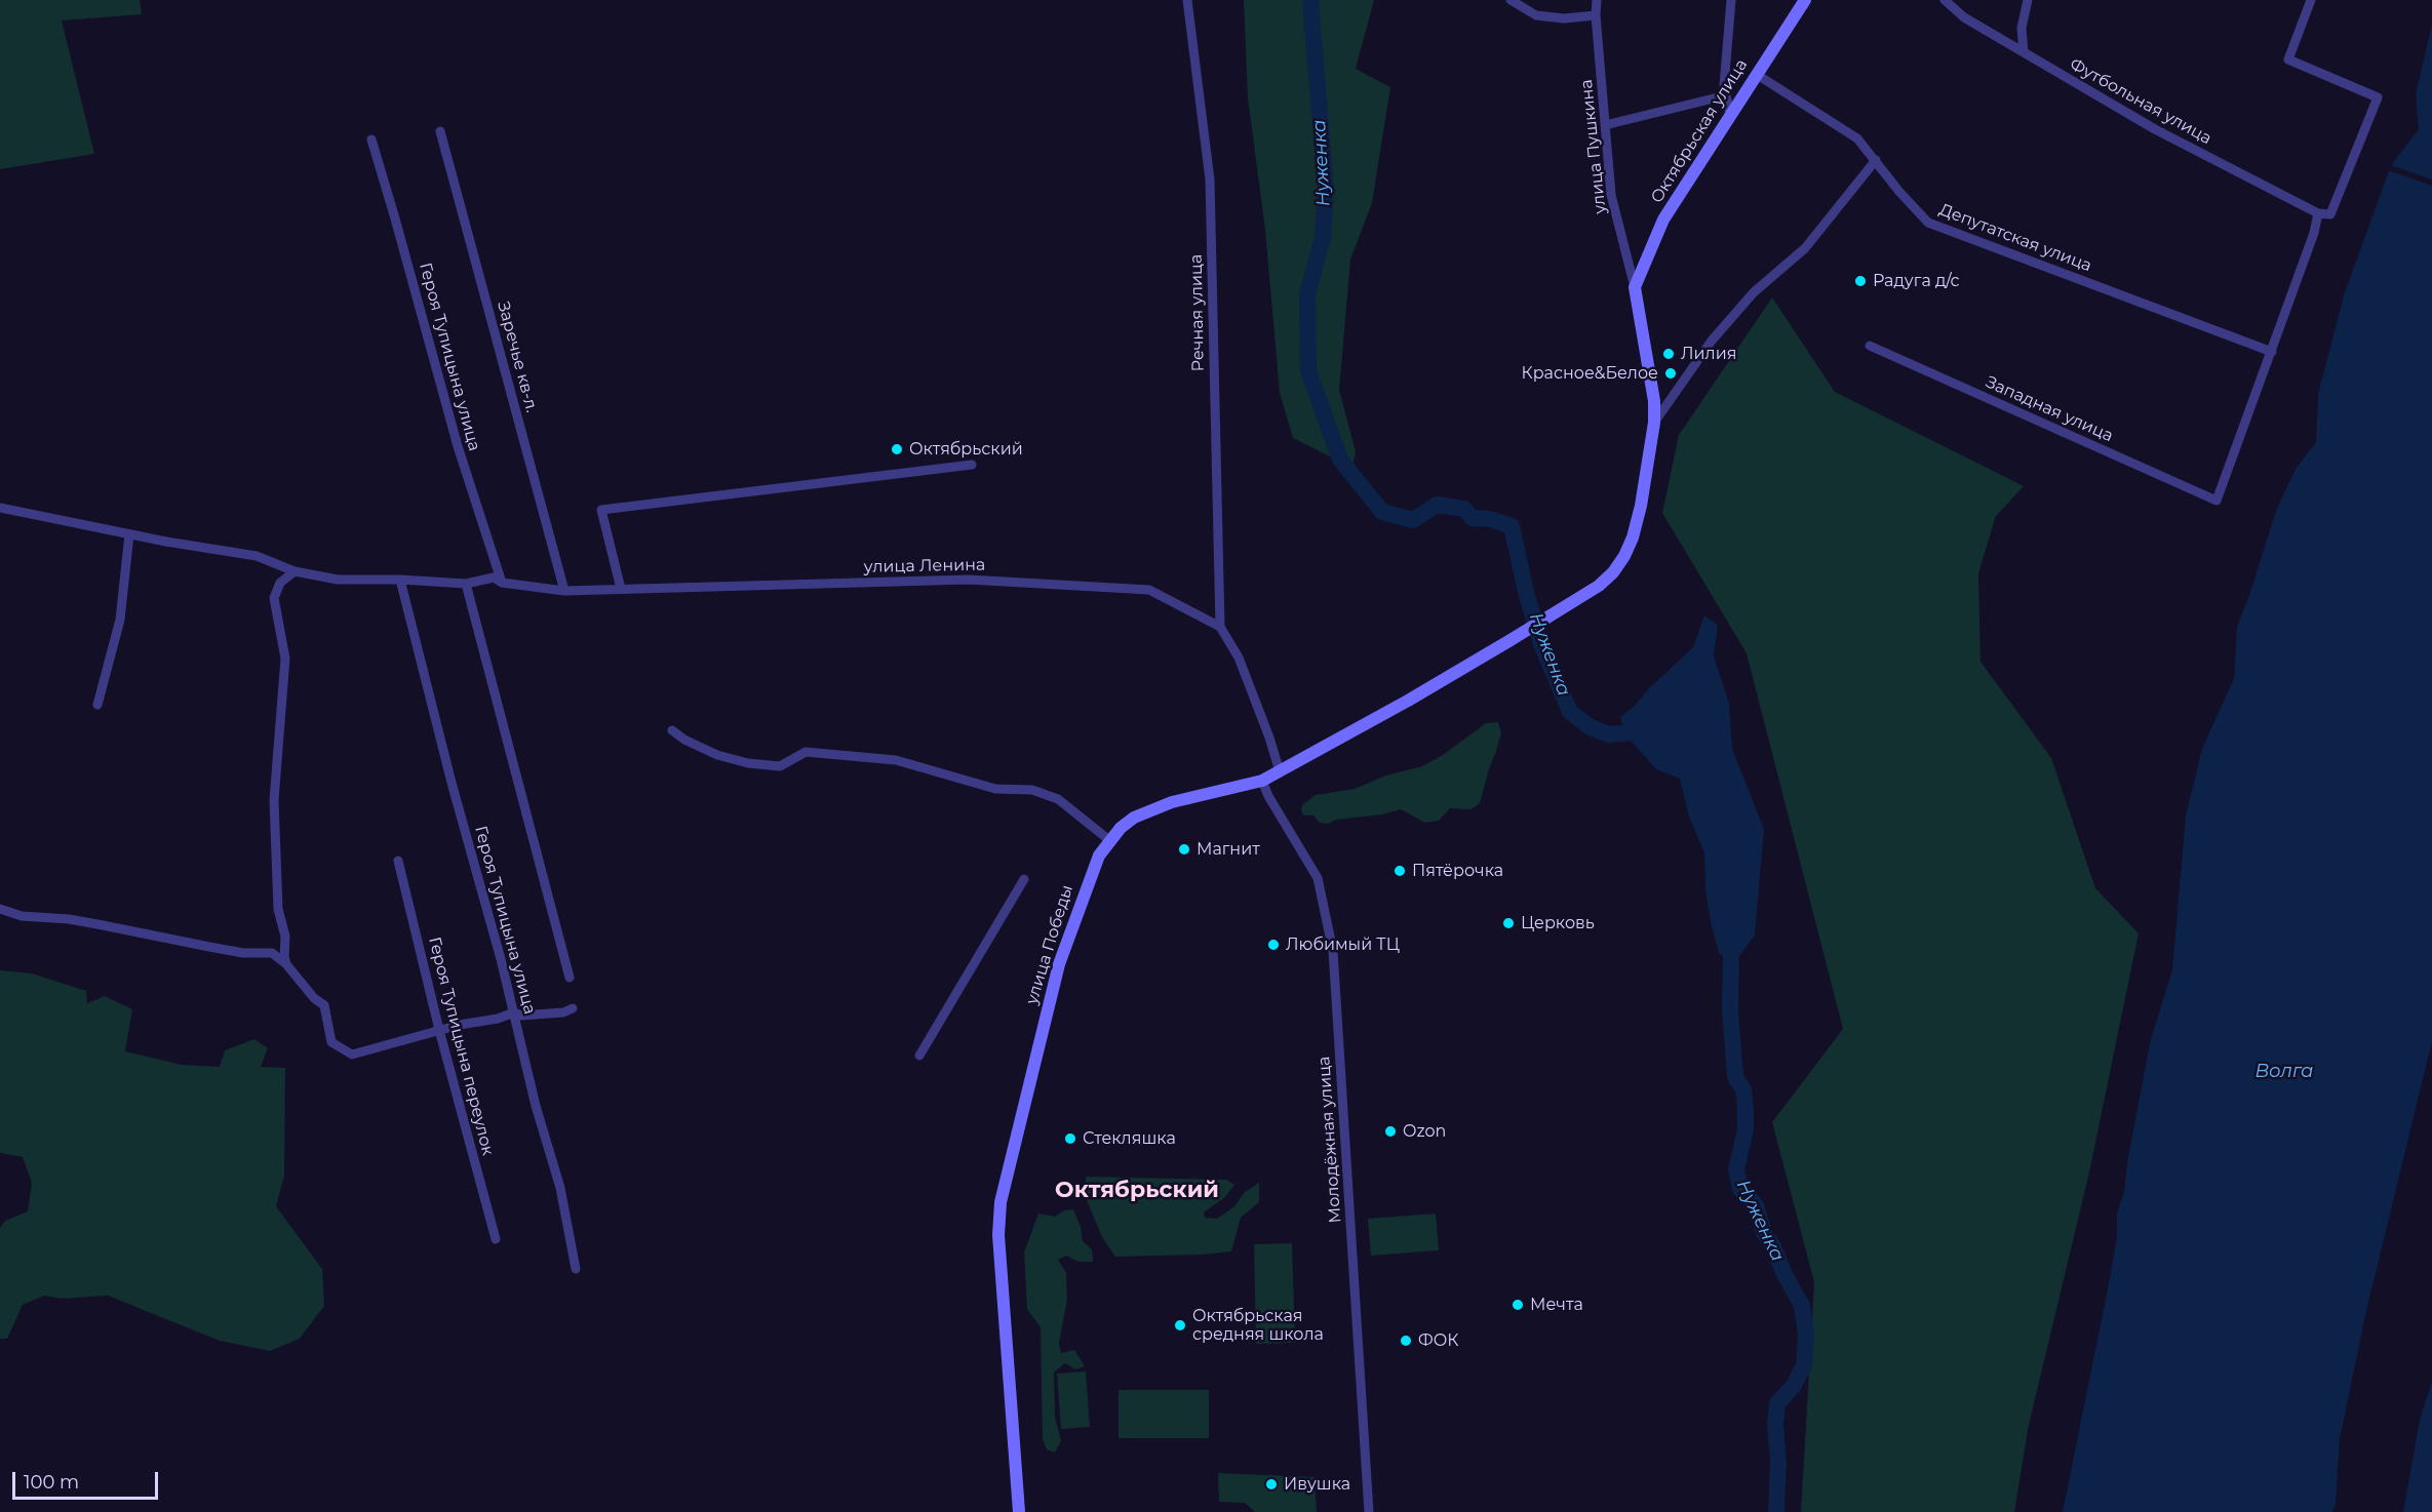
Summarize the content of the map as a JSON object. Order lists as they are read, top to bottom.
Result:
{
  "streets": {
    "street": [
      "Футбольная улица",
      "Октябрьская улица",
      "улица Пушкина",
      "Депутатская улица",
      "Речная улица",
      "Героя Тупицына улица",
      "Заречье кв-л.",
      "Западная улица",
      "улица Ленина",
      "улица Победы",
      "Героя Тупицына переулок",
      "Молодёжная улица"
    ]
  },
  "crossings": [
    ["Октябрьская улица", "улица Пушкина"],
    ["Октябрьская улица", "Депутатская улица"],
    ["Октябрьская улица", "улица Победы"],
    ["улица Пушкина", "улица Победы"],
    ["Депутатская улица", "Западная улица"],
    ["Речная улица", "улица Ленина"],
    ["Героя Тупицына улица", "улица Ленина"],
    ["Заречье кв-л.", "улица Ленина"],
    ["улица Победы", "Молодёжная улица"]
  ],
  "districts": ["Октябрьский"],
  "water": ["Нуженка", "Волга"],
  "places": [
    "Радуга д/с",
    "Лилия",
    "Красное&Белое",
    "Октябрьский",
    "Магнит",
    "Пятёрочка",
    "Церковь",
    "Любимый ТЦ",
    "Ozon",
    "Стекляшка",
    "Мечта",
    "Октябрьская средняя школа",
    "ФОК",
    "Ивушка"
  ],
  "scale_bar": "100 m"
}
